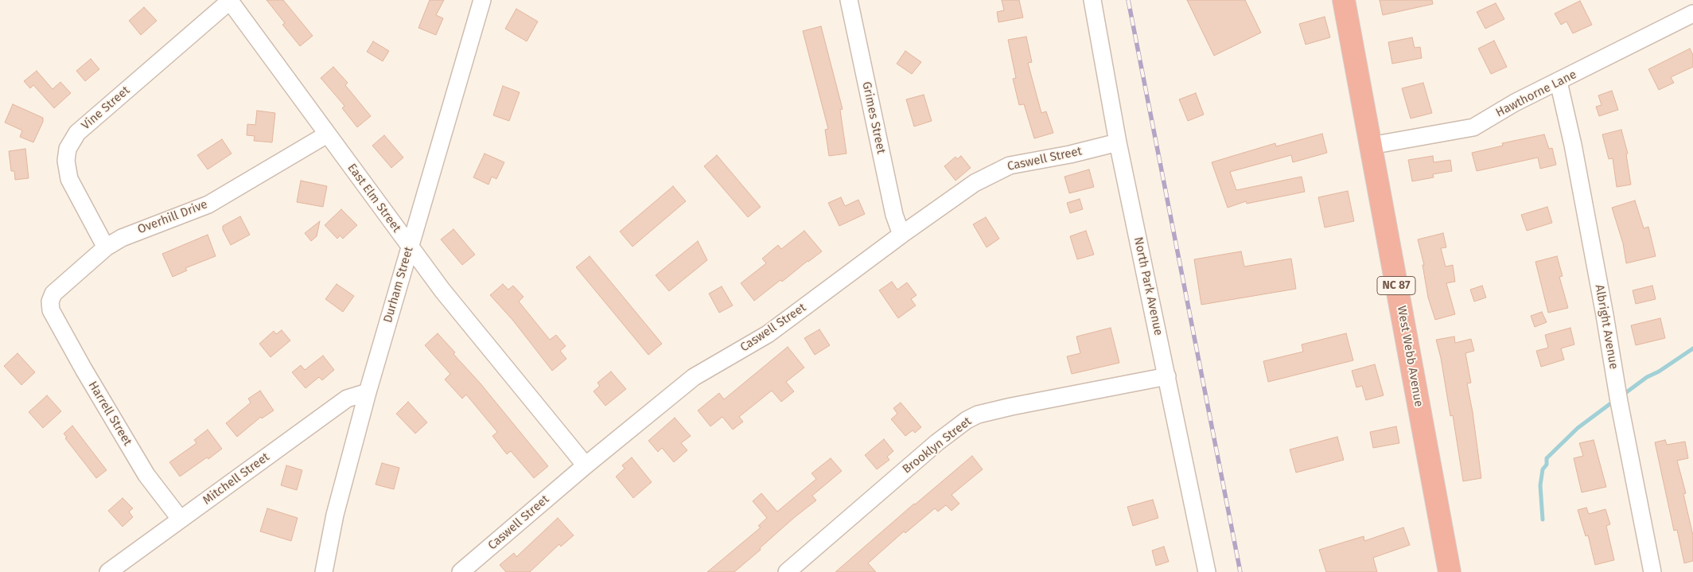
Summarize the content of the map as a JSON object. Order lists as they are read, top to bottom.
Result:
{
  "streets": {
    "highway": ["NC 87", "West Webb Avenue"],
    "street": [
      "Hawthorne Lane",
      "Vine Street",
      "Grimes Street",
      "Caswell Street",
      "East Elm Street",
      "Overhill Drive",
      "Durham Street",
      "North Park Avenue",
      "Albright Avenue",
      "Harrell Street",
      "Brooklyn Street",
      "Mitchell Street"
    ]
  },
  "crossings": [
    ["Hawthorne Lane", "Albright Avenue"],
    ["Hawthorne Lane", "West Webb Avenue"],
    ["Vine Street", "East Elm Street"],
    ["Vine Street", "Overhill Drive"],
    ["Grimes Street", "Caswell Street"],
    ["Caswell Street", "East Elm Street"],
    ["Caswell Street", "North Park Avenue"],
    ["East Elm Street", "Overhill Drive"],
    ["East Elm Street", "Durham Street"],
    ["Overhill Drive", "Harrell Street"],
    ["Durham Street", "Mitchell Street"],
    ["North Park Avenue", "Brooklyn Street"],
    ["Harrell Street", "Mitchell Street"]
  ]
}
